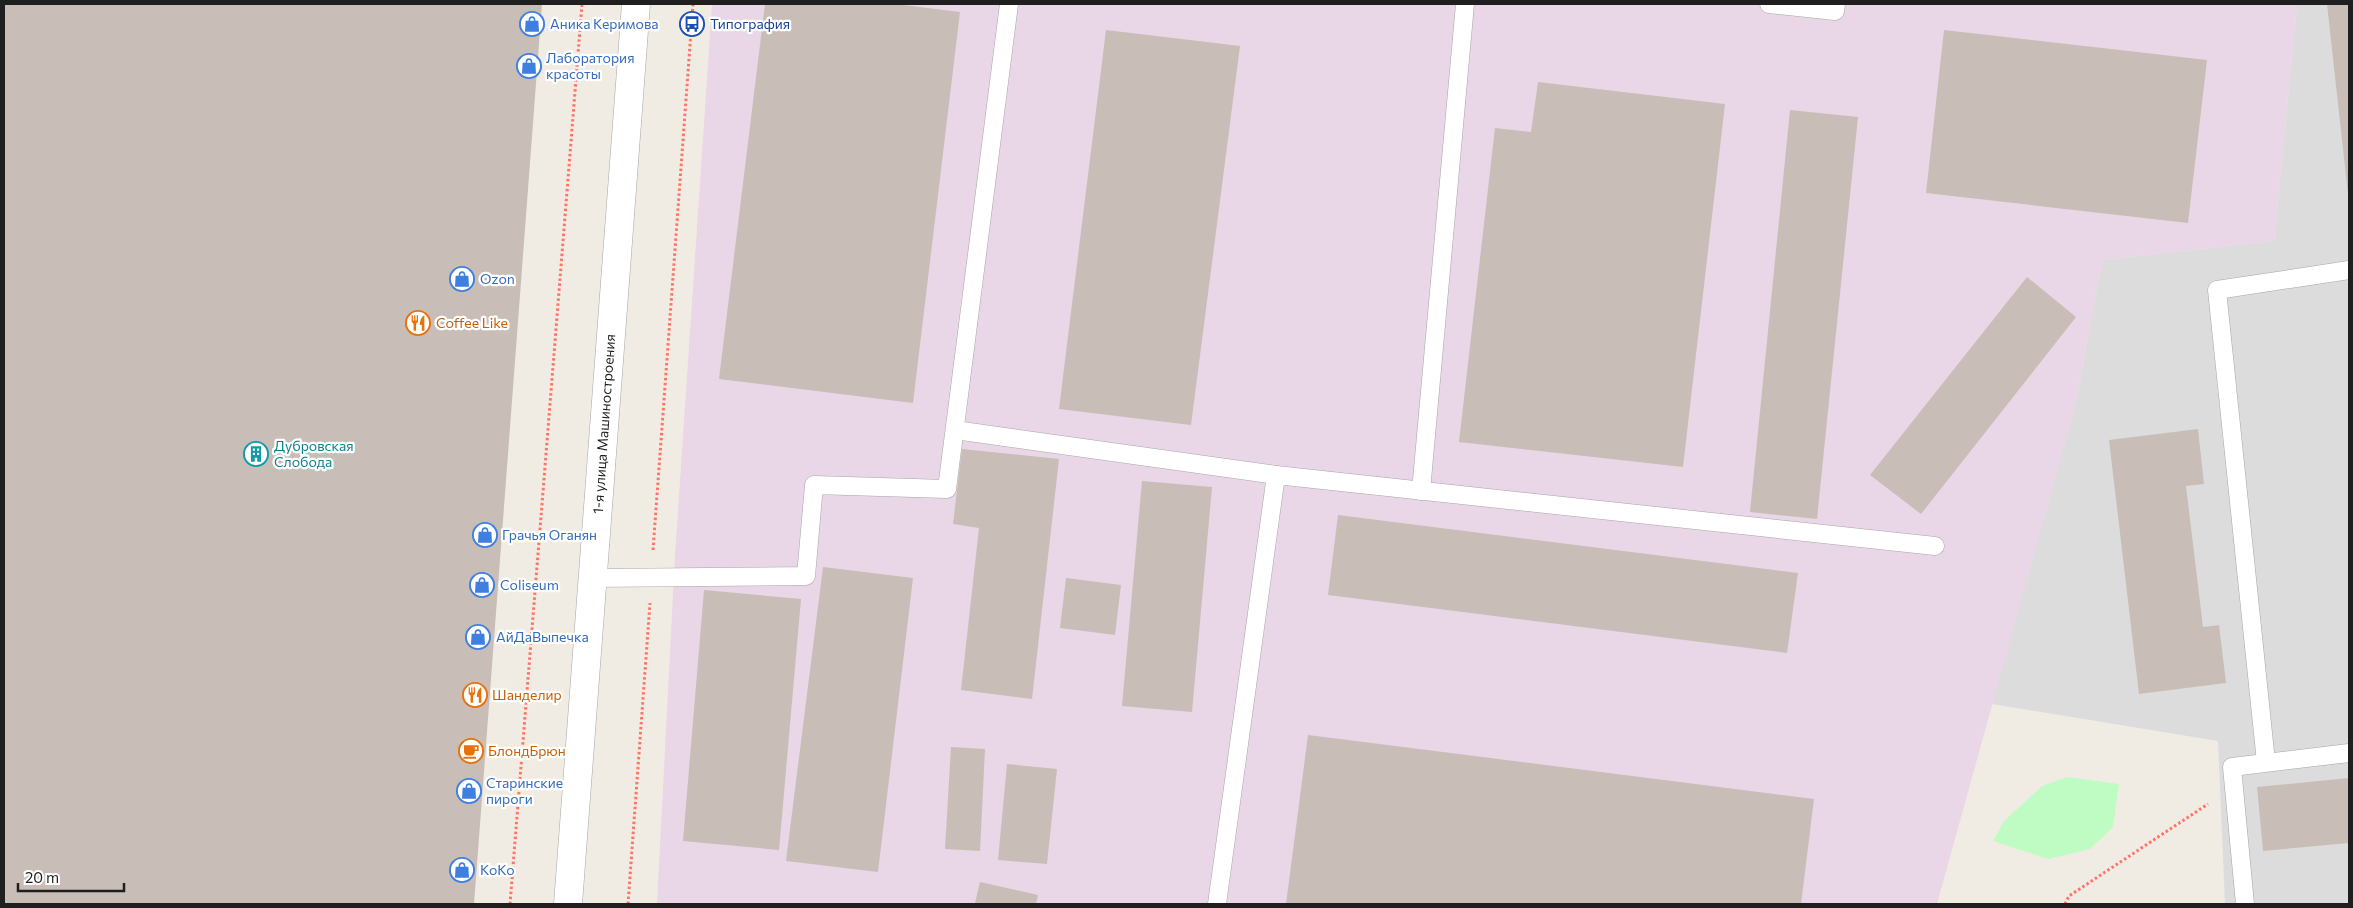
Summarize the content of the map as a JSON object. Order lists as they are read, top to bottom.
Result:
{
  "streets": {
    "street": ["1-я улица Машиностроения"]
  },
  "places": {
    "shop": [
      "Аника Керимова",
      "Лаборатория красоты",
      "Ozon",
      "Грачья Оганян",
      "Coliseum",
      "АйДаВыпечка",
      "Старинские пироги",
      "КоКо"
    ],
    "bus stop": ["Типография"],
    "restaurant": ["Coffee Like", "Шанделир"],
    "building": ["Дубровская Слобода"],
    "cafe": ["БлондБрюн"]
  },
  "scale_bar": "20 m"
}
